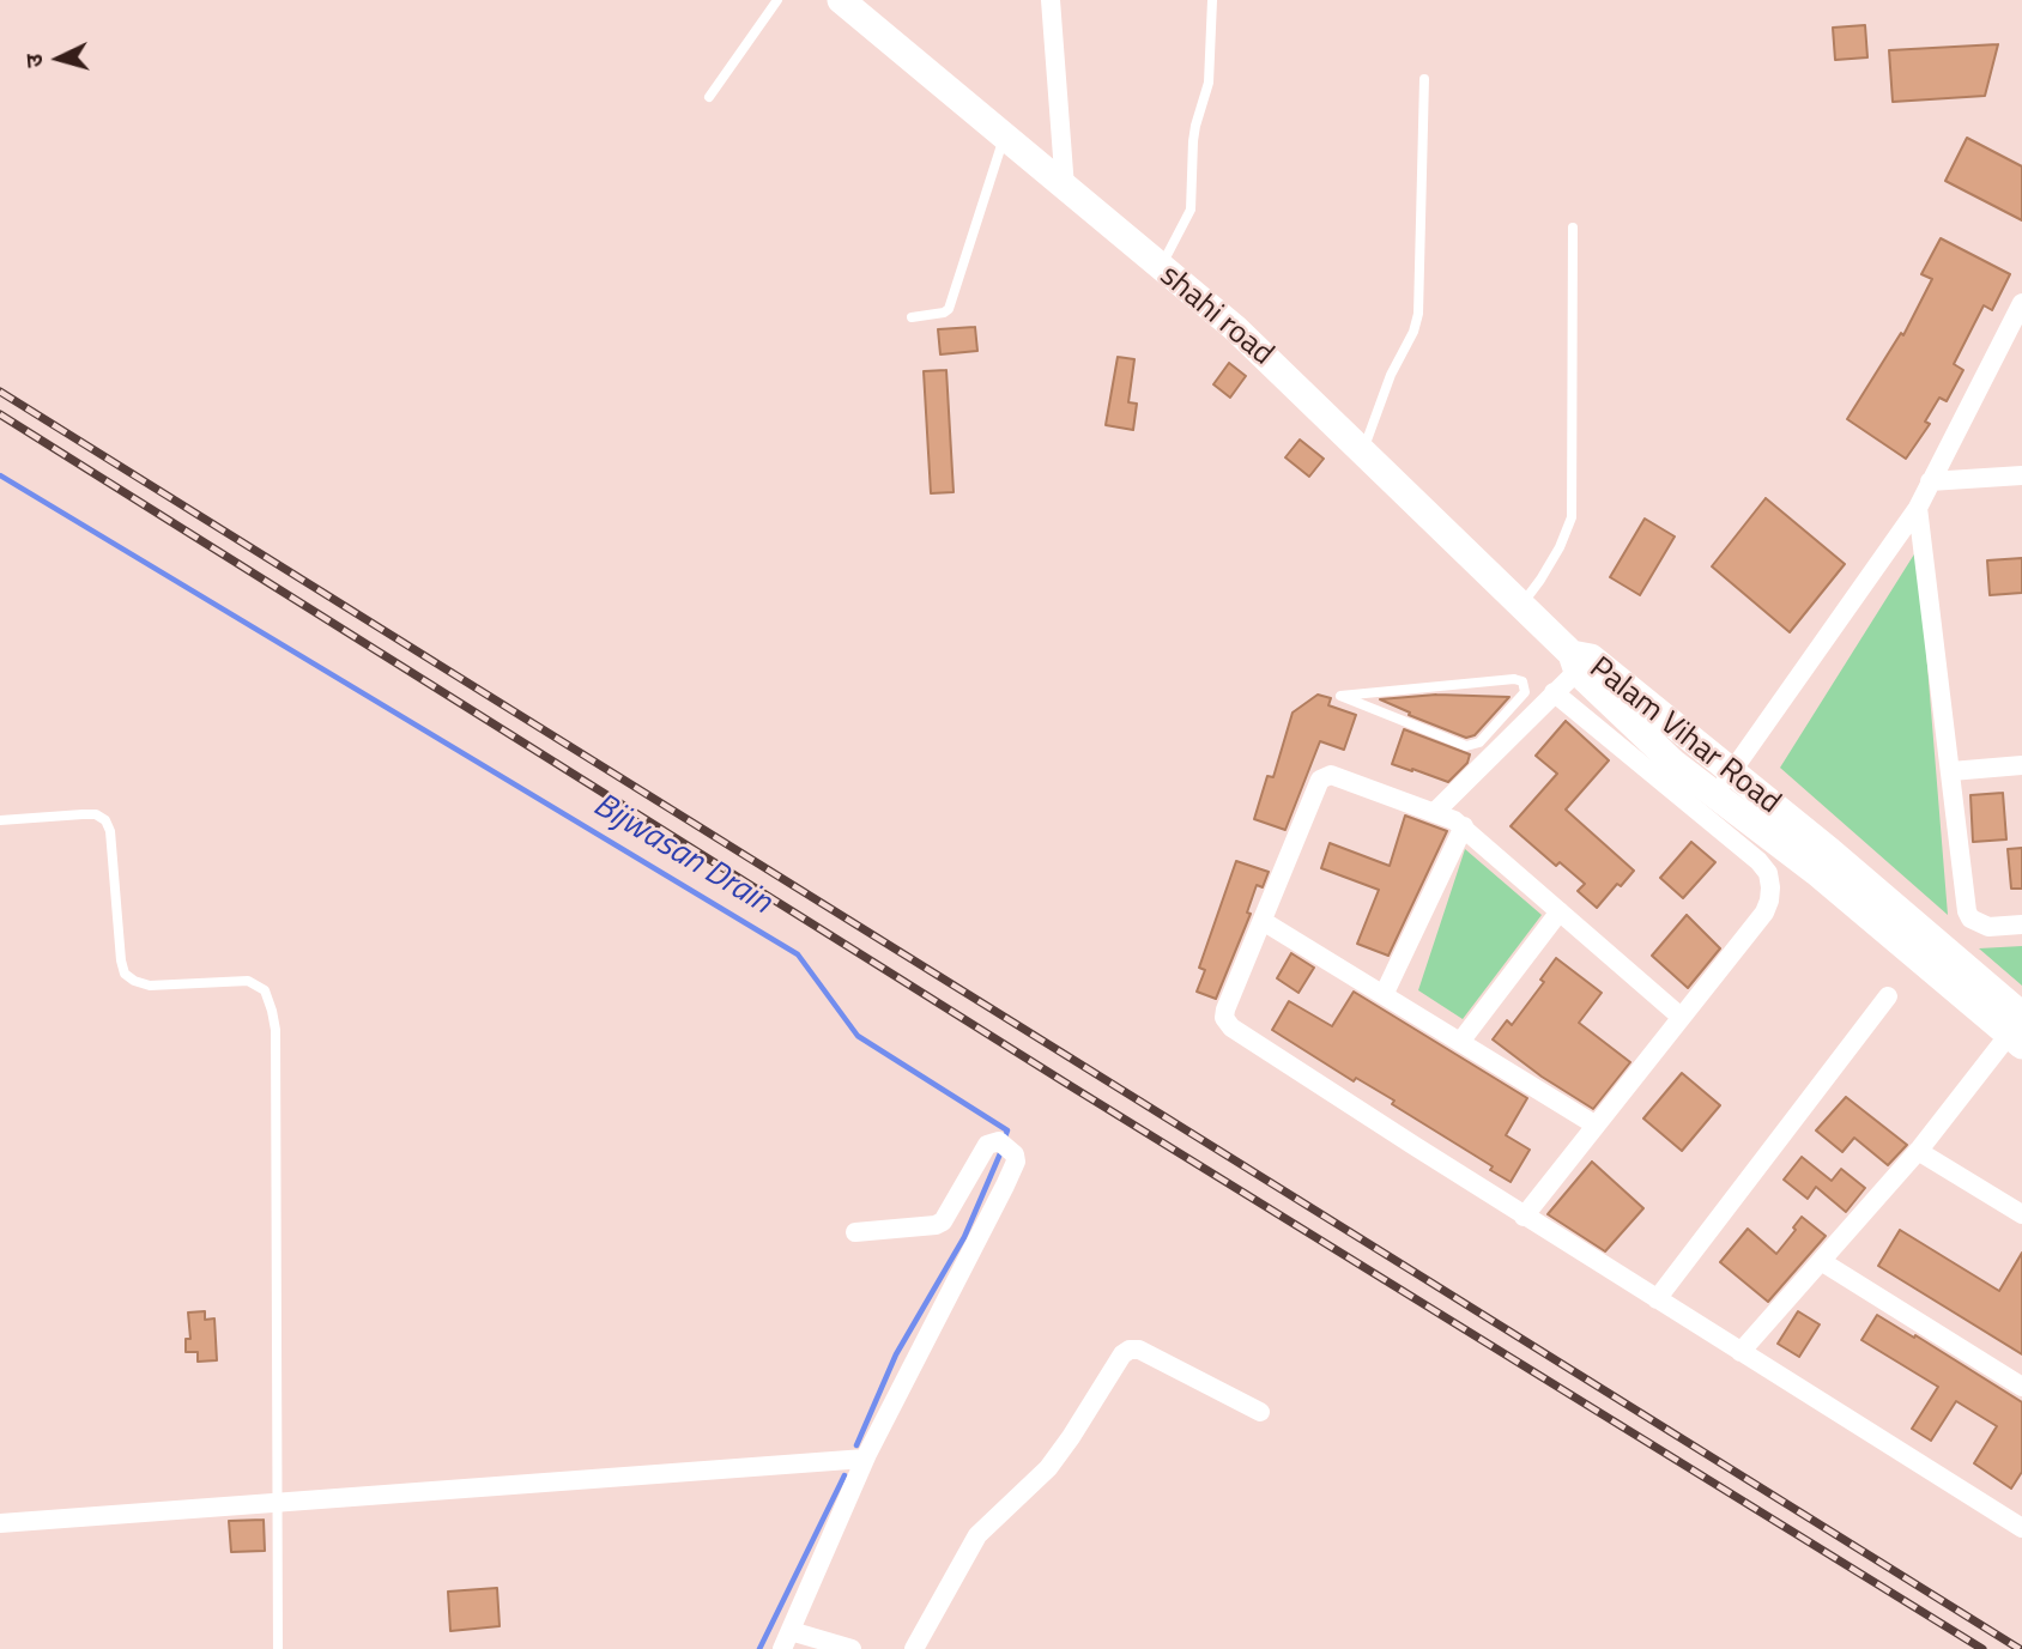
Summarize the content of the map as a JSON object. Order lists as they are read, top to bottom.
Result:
{
  "streets": {
    "street": ["shahi road", "Palam Vihar Road"]
  },
  "crossings": [
    ["shahi road", "Palam Vihar Road"]
  ],
  "water": ["Bijwasan Drain"],
  "north": "left"
}
